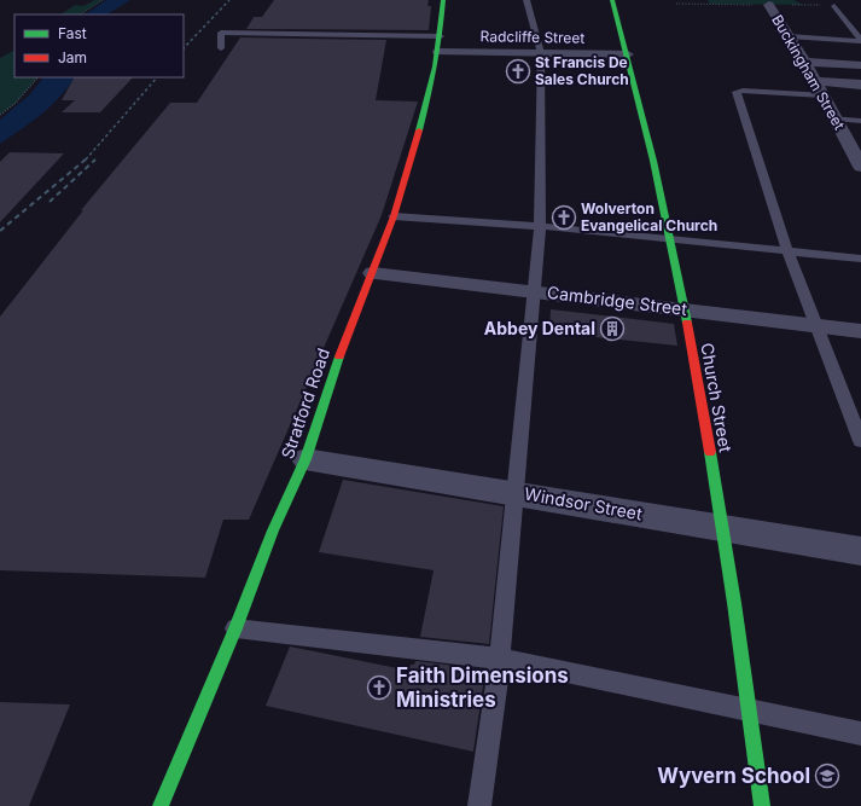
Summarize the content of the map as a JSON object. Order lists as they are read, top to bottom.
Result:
{
  "streets": {
    "street": [
      "Radcliffe Street",
      "Buckingham Street",
      "Cambridge Street",
      "Church Street",
      "Stratford Road",
      "Windsor Street"
    ]
  },
  "crossings": [
    ["Radcliffe Street", "Church Street"],
    ["Radcliffe Street", "Stratford Road"],
    ["Cambridge Street", "Church Street"],
    ["Cambridge Street", "Stratford Road"],
    ["Church Street", "Windsor Street"],
    ["Stratford Road", "Windsor Street"]
  ],
  "places": {
    "church": ["St Francis De Sales Church", "Wolverton Evangelical Church", "Faith Dimensions Ministries"],
    "building": ["Abbey Dental"],
    "school or university": ["Wyvern School"]
  },
  "legend": ["Fast", "Jam"]
}
